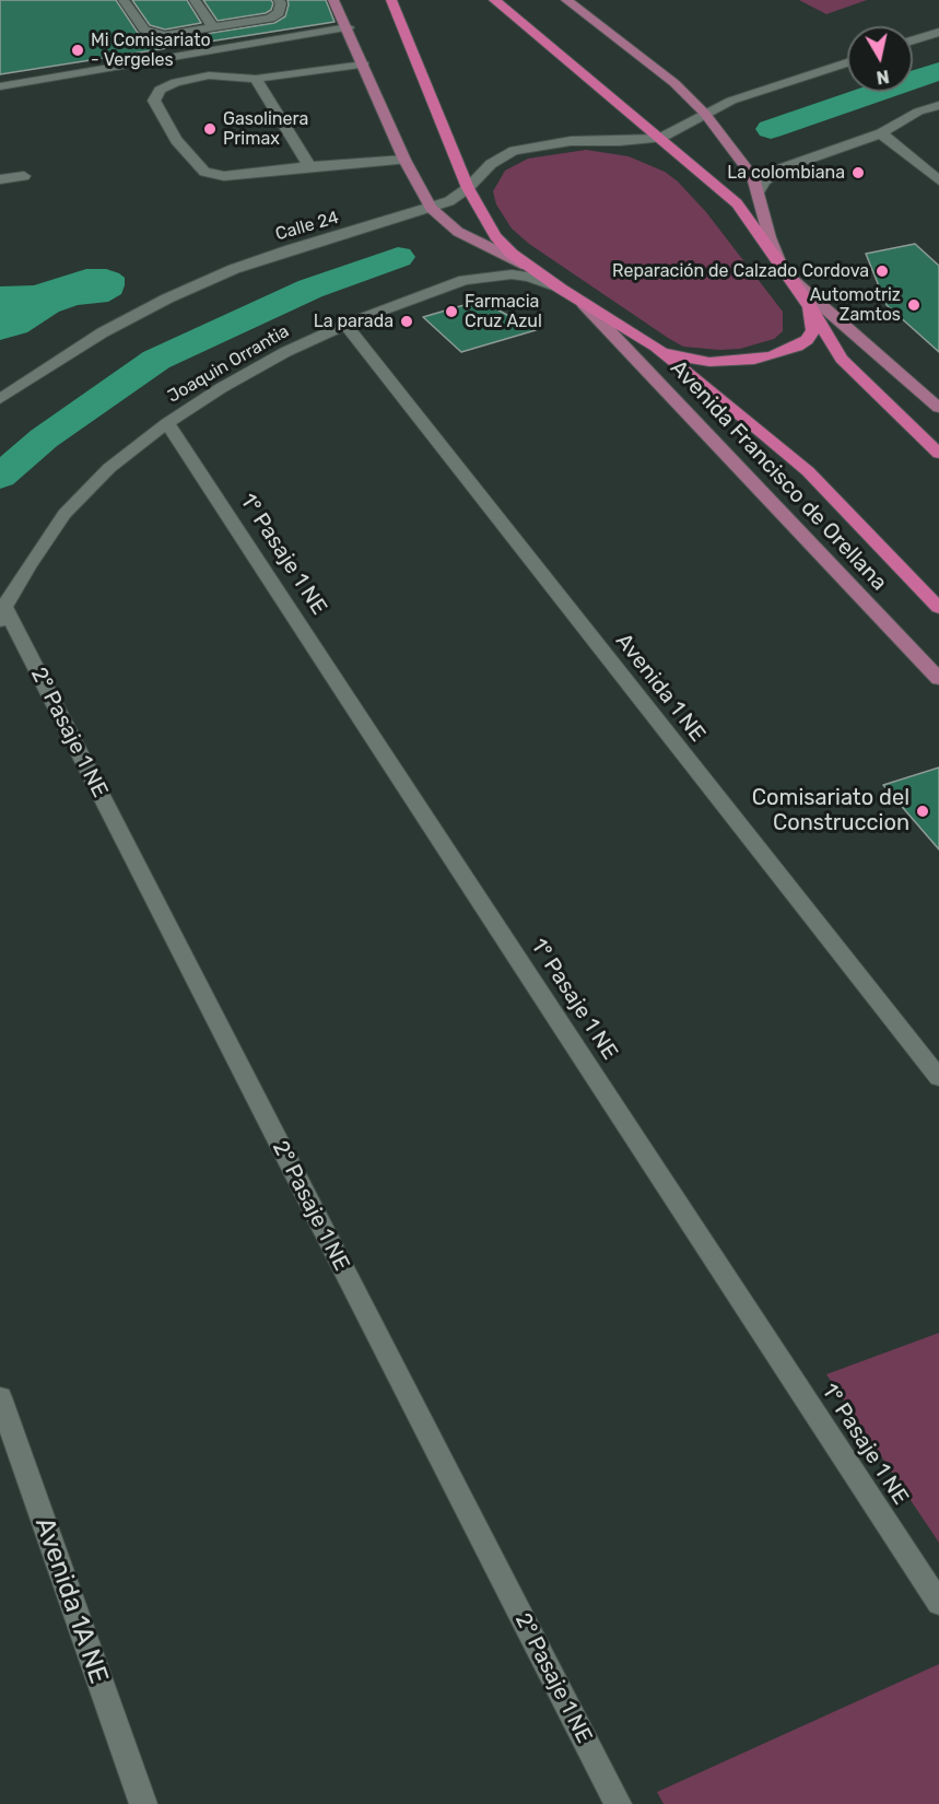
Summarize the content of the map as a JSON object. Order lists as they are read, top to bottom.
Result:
{
  "streets": {
    "highway": ["Avenida Francisco de Orellana"],
    "street": [
      "Calle 24",
      "Joaquin Orrantia",
      "1° Pasaje 1 NE",
      "Avenida 1 NE",
      "2° Pasaje 1 NE",
      "Avenida 1A NE"
    ]
  },
  "crossings": [
    ["Calle 24", "Avenida Francisco de Orellana"],
    ["Joaquin Orrantia", "Avenida Francisco de Orellana"],
    ["Joaquin Orrantia", "1° Pasaje 1 NE"],
    ["Joaquin Orrantia", "Avenida 1 NE"],
    ["Joaquin Orrantia", "2° Pasaje 1 NE"]
  ],
  "places": [
    "Mi Comisariato - Vergeles",
    "Gasolinera Primax",
    "La colombiana",
    "Reparación de Calzado Cordova",
    "Automotriz Zamtos",
    "Farmacia Cruz Azul",
    "La parada",
    "Comisariato del Construccion"
  ],
  "north": "bottom"
}
